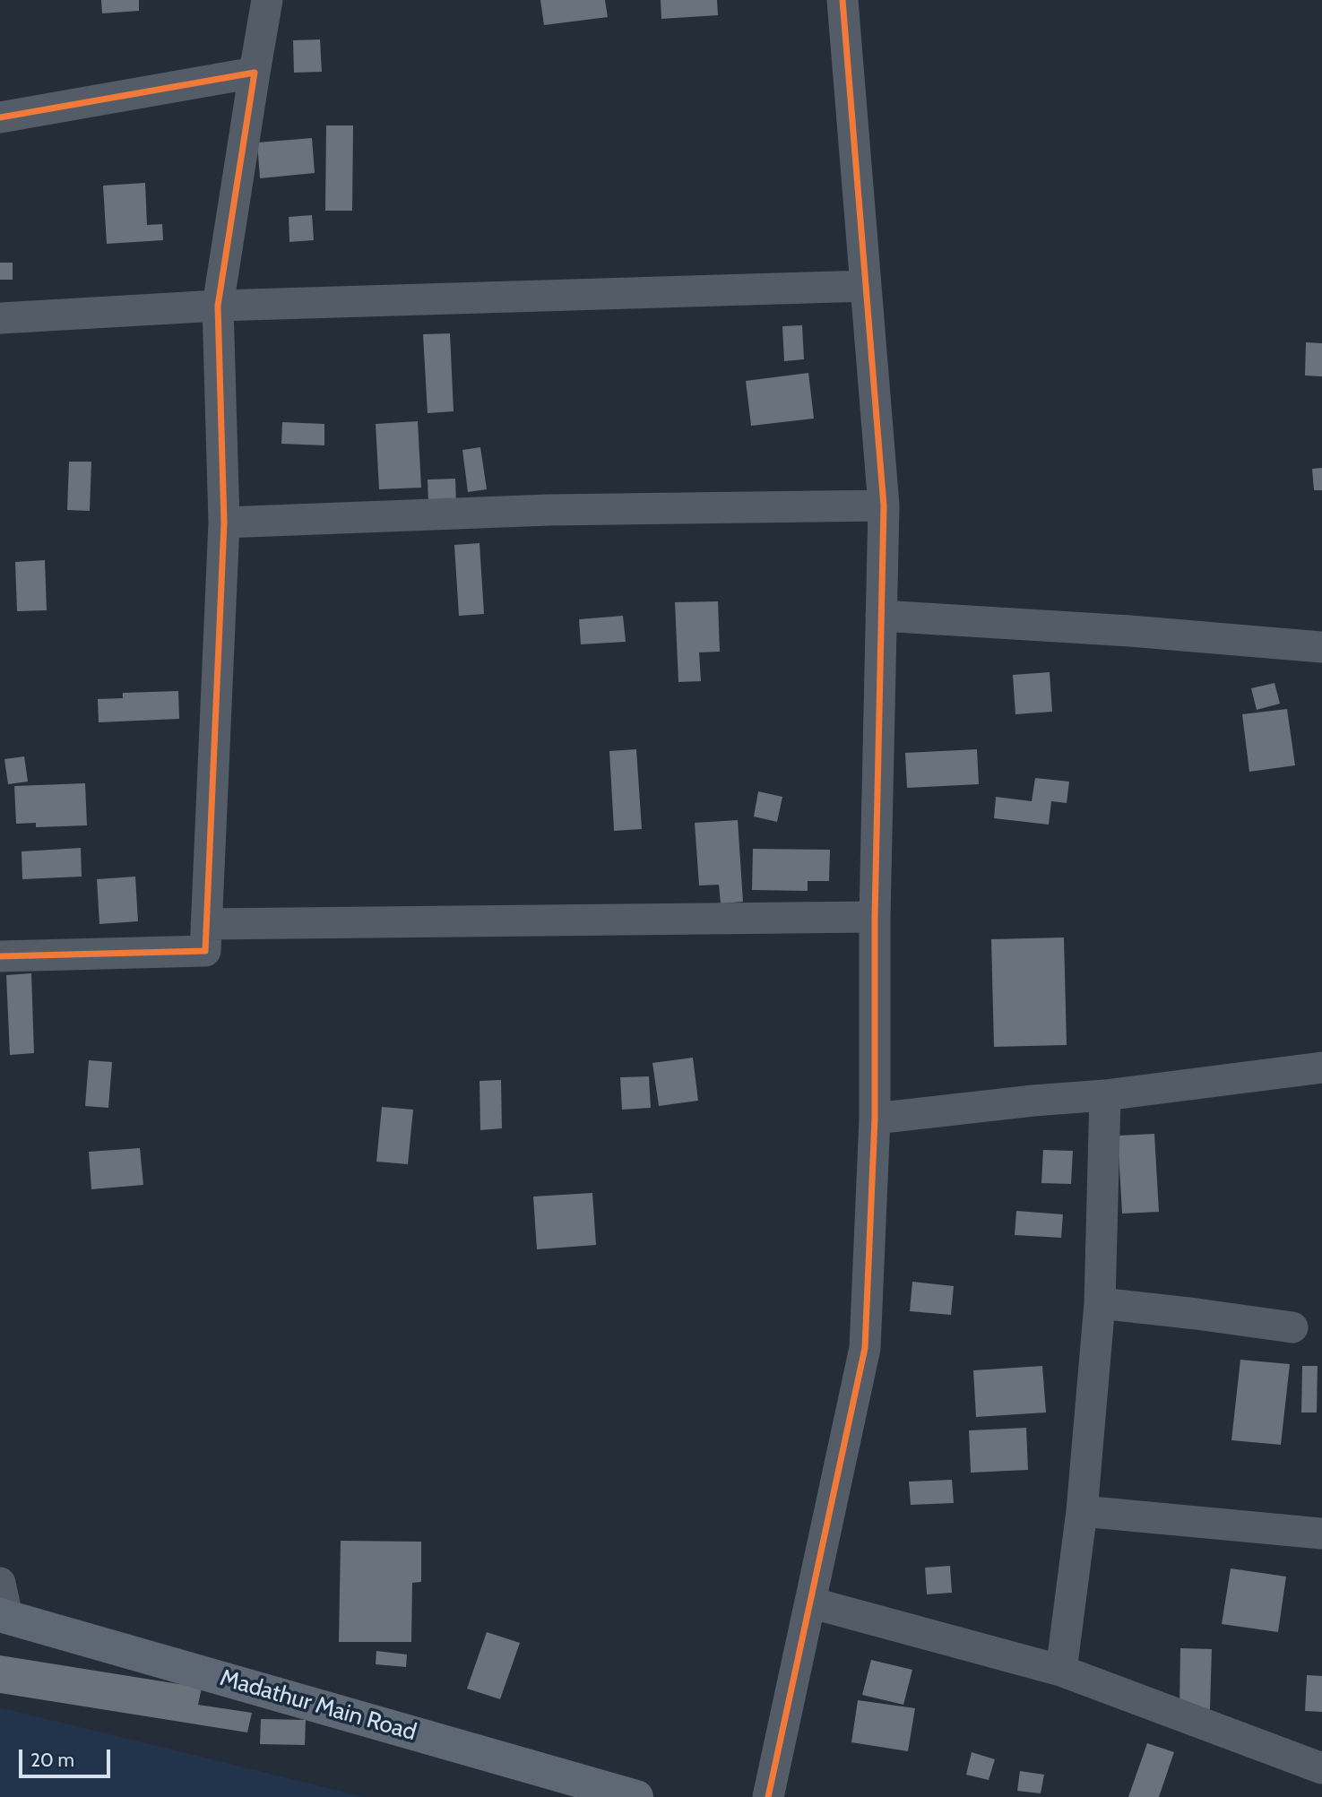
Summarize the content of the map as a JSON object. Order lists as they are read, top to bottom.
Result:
{
  "streets": {
    "street": ["Madathur Main Road"]
  },
  "scale_bar": "20 m"
}
